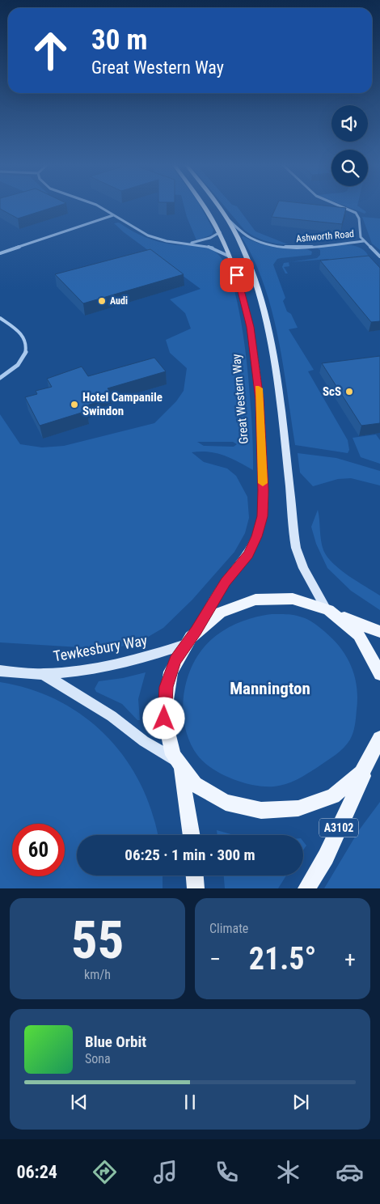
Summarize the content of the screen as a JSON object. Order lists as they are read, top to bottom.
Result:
{
  "streets": {
    "main road": ["Great Western Way", "Tewkesbury Way", "A3102"],
    "street": ["Ashworth Road"]
  },
  "districts": ["Mannington"],
  "places": ["Audi", "ScS", "Hotel Campanile Swindon"],
  "page": {
    "turn": ["30 m", "Great Western Way"],
    "limit": "60",
    "trip": "06:25 · 1 min · 300 m",
    "tile": [
      ["55", "km/h"],
      "Climate"
    ],
    "heat": ["−", "21.5°", "+"],
    "song": ["Blue Orbit", "Sona"],
    "tabs": "06:24"
  }
}
